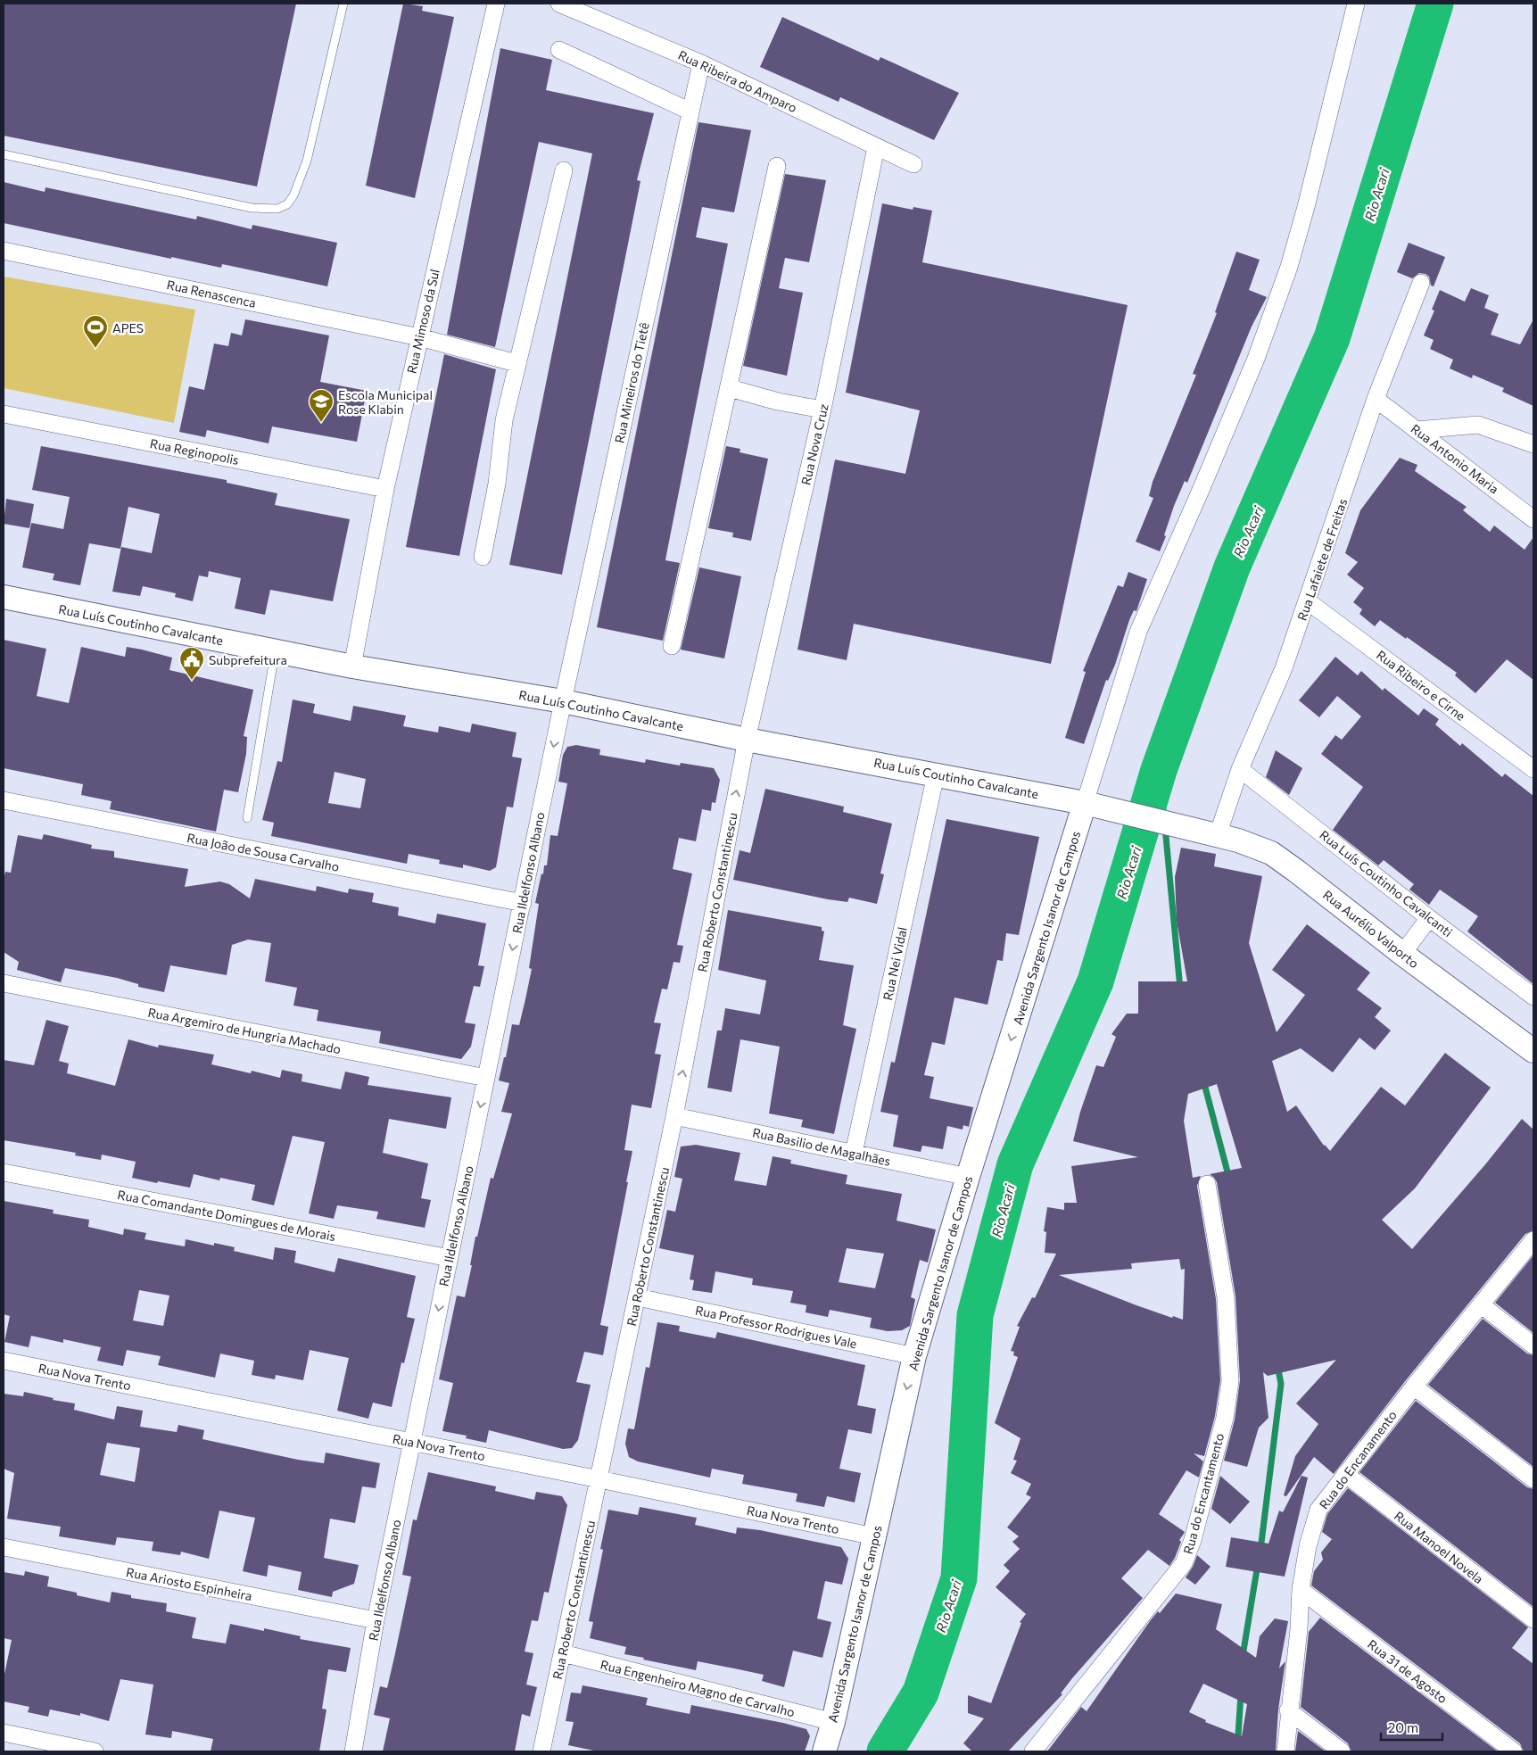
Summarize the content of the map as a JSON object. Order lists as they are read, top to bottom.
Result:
{
  "streets": {
    "main road": ["Rua Luís Coutinho Cavalcante", "Avenida Sargento Isanor de Campos", "Rua Aurélio Valporto"],
    "street": [
      "Rua Ribeira do Amparo",
      "Rua Renascenca",
      "Rua Mimoso da Sul",
      "Rua Mineiros do Tietê",
      "Rua Nova Cruz",
      "Rua Reginopolis",
      "Rua Antonio Maria",
      "Rua Lafaiete de Freitas",
      "Rua Ribeiro e Cirne",
      "Rua João de Sousa Carvalho",
      "Rua Ildelfonso Albano",
      "Rua Luís Coutinho Cavalcanti",
      "Rua Roberto Constantinescu",
      "Rua Nei Vidal",
      "Rua Argemiro de Hungria Machado",
      "Rua Basilio de Magalhães",
      "Rua Comandante Domingues de Morais",
      "Rua Professor Rodrigues Vale",
      "Rua Nova Trento",
      "Rua do Encanamento",
      "Rua do Encantamento",
      "Rua Manoel Novela",
      "Rua Ariosto Espinheira",
      "Rua 31 de Agosto",
      "Rua Engenheiro Magno de Carvalho"
    ]
  },
  "crossings": [
    ["Rua Ribeira do Amparo", "Rua Mineiros do Tietê"],
    ["Rua Ribeira do Amparo", "Rua Nova Cruz"],
    ["Rua Renascenca", "Rua Mimoso da Sul"],
    ["Rua Mimoso da Sul", "Rua Reginopolis"],
    ["Rua Mimoso da Sul", "Rua Luís Coutinho Cavalcante"],
    ["Rua Mineiros do Tietê", "Rua Luís Coutinho Cavalcante"],
    ["Rua Mineiros do Tietê", "Rua Ildelfonso Albano"],
    ["Rua Nova Cruz", "Rua Luís Coutinho Cavalcante"],
    ["Rua Nova Cruz", "Rua Roberto Constantinescu"],
    ["Rua Antonio Maria", "Rua Lafaiete de Freitas"],
    ["Rua Lafaiete de Freitas", "Rua Luís Coutinho Cavalcante"],
    ["Rua Lafaiete de Freitas", "Rua Ribeiro e Cirne"],
    ["Rua Lafaiete de Freitas", "Rua Luís Coutinho Cavalcanti"],
    ["Rua Lafaiete de Freitas", "Rua Aurélio Valporto"],
    ["Rua Luís Coutinho Cavalcante", "Rua Ildelfonso Albano"],
    ["Rua Luís Coutinho Cavalcante", "Rua Roberto Constantinescu"],
    ["Rua Luís Coutinho Cavalcante", "Avenida Sargento Isanor de Campos"],
    ["Rua Luís Coutinho Cavalcante", "Rua Aurélio Valporto"],
    ["Rua Luís Coutinho Cavalcante", "Rua Nei Vidal"],
    ["Rua João de Sousa Carvalho", "Rua Ildelfonso Albano"],
    ["Rua Ildelfonso Albano", "Rua Argemiro de Hungria Machado"],
    ["Rua Ildelfonso Albano", "Rua Comandante Domingues de Morais"],
    ["Rua Ildelfonso Albano", "Rua Nova Trento"],
    ["Rua Ildelfonso Albano", "Rua Ariosto Espinheira"],
    ["Rua Roberto Constantinescu", "Rua Basilio de Magalhães"],
    ["Rua Roberto Constantinescu", "Rua Professor Rodrigues Vale"],
    ["Rua Roberto Constantinescu", "Rua Nova Trento"],
    ["Rua Roberto Constantinescu", "Rua Engenheiro Magno de Carvalho"],
    ["Avenida Sargento Isanor de Campos", "Rua Basilio de Magalhães"],
    ["Avenida Sargento Isanor de Campos", "Rua Professor Rodrigues Vale"],
    ["Avenida Sargento Isanor de Campos", "Rua Nova Trento"],
    ["Avenida Sargento Isanor de Campos", "Rua Engenheiro Magno de Carvalho"],
    ["Rua Nei Vidal", "Rua Basilio de Magalhães"],
    ["Rua do Encanamento", "Rua Manoel Novela"],
    ["Rua do Encanamento", "Rua 31 de Agosto"]
  ],
  "one_way": ["Rua Ildelfonso Albano", "Rua Roberto Constantinescu", "Avenida Sargento Isanor de Campos"],
  "water": ["Rio Acari"],
  "places": {
    "sports": ["APES"],
    "school or university": ["Escola Municipal Rose Klabin"],
    "public building": ["Subprefeitura"]
  },
  "scale_bar": "20 m"
}
